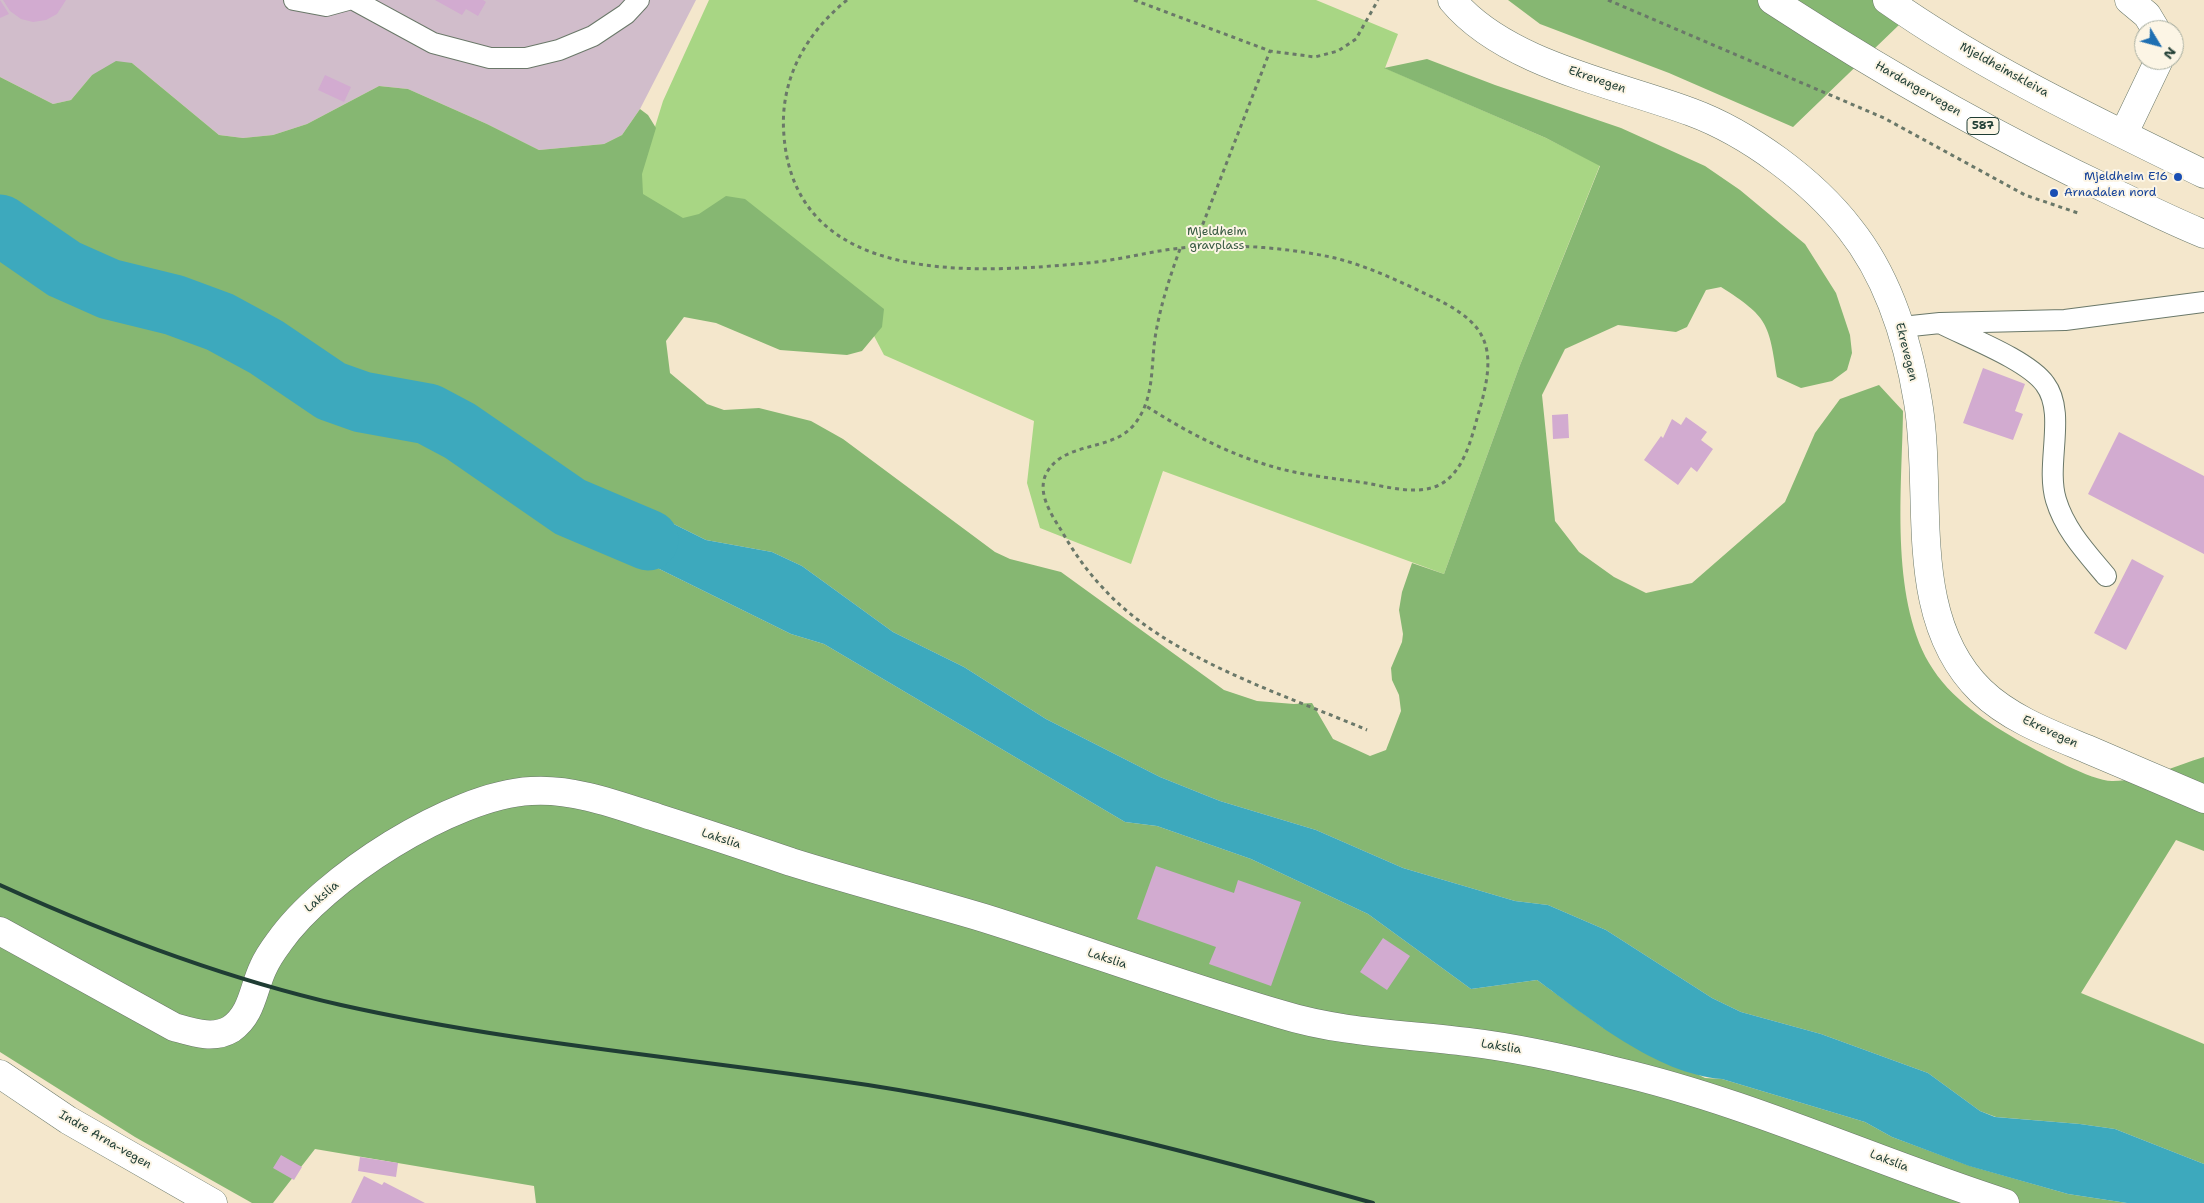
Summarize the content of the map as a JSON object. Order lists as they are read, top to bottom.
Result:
{
  "streets": {
    "street": [
      "Mjeldheimskleiva",
      "Ekrevegen",
      "Hardangervegen",
      "587",
      "Lakslia",
      "Indre Arna-vegen"
    ]
  },
  "parks": ["Mjeldheim gravplass"],
  "places": ["Mjeldheim E16", "Arnadalen nord"],
  "north": "bottom right"
}
